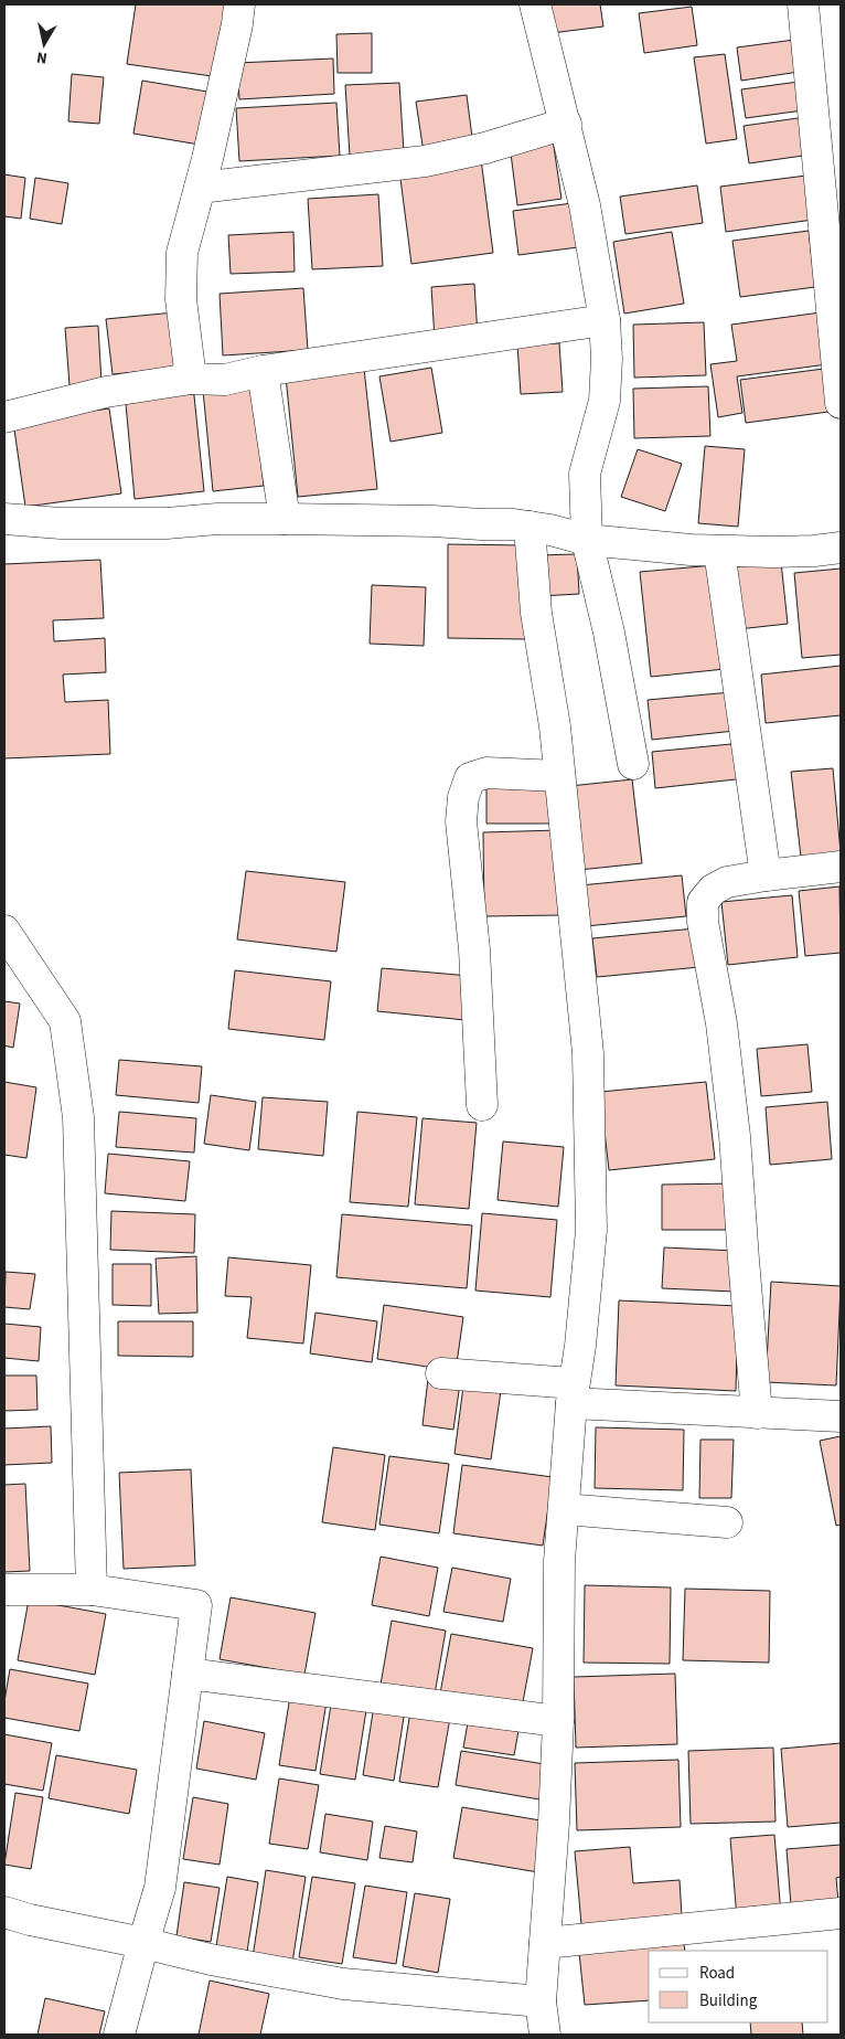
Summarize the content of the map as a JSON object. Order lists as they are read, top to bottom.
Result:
{
  "legend": ["Road", "Building"],
  "north": "bottom"
}
